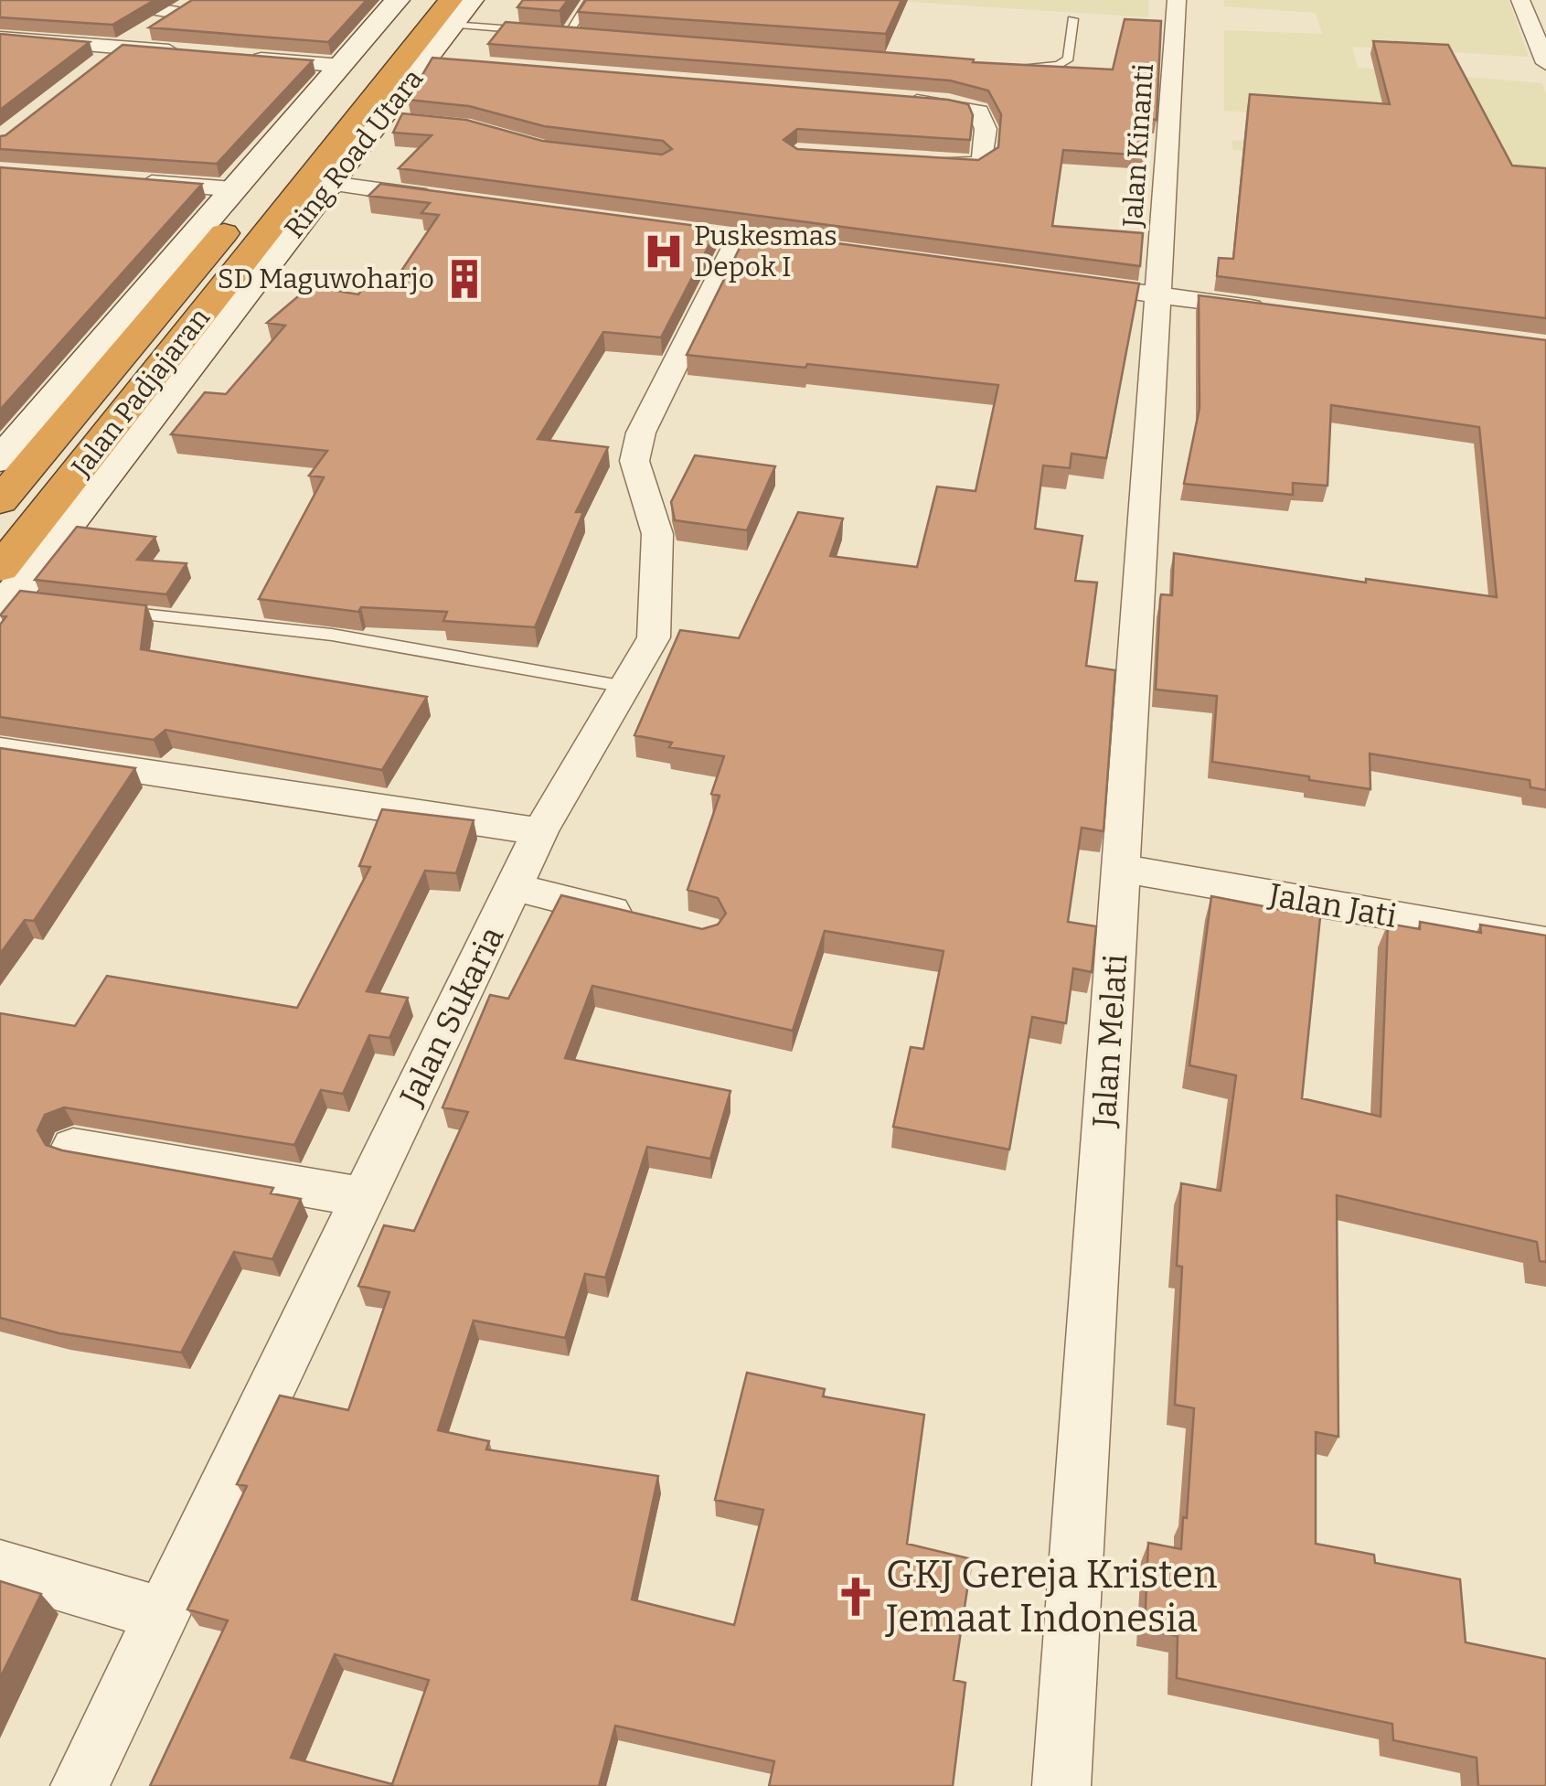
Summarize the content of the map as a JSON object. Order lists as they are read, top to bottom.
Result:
{
  "streets": {
    "highway": ["Jalan Padjajaran"],
    "street": [
      "Jalan Kinanti",
      "Ring Road Utara",
      "Jalan Jati",
      "Jalan Sukaria",
      "Jalan Melati"
    ]
  },
  "crossings": [
    ["Jalan Kinanti", "Jalan Melati"],
    ["Ring Road Utara", "Jalan Padjajaran"],
    ["Jalan Jati", "Jalan Melati"]
  ],
  "places": {
    "hospital": ["Puskesmas Depok I"],
    "building": ["SD Maguwoharjo"],
    "church": ["GKJ Gereja Kristen Jemaat Indonesia"]
  }
}
